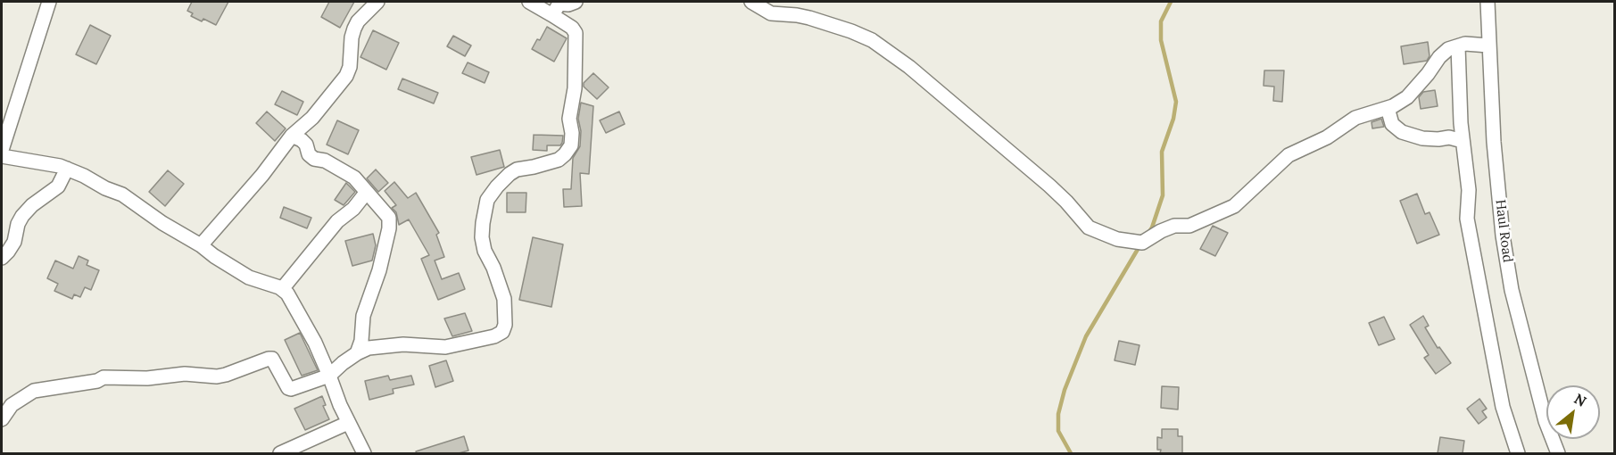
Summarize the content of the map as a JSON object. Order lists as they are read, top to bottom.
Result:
{
  "streets": {
    "street": ["Haul Road"]
  },
  "north": "top right"
}
